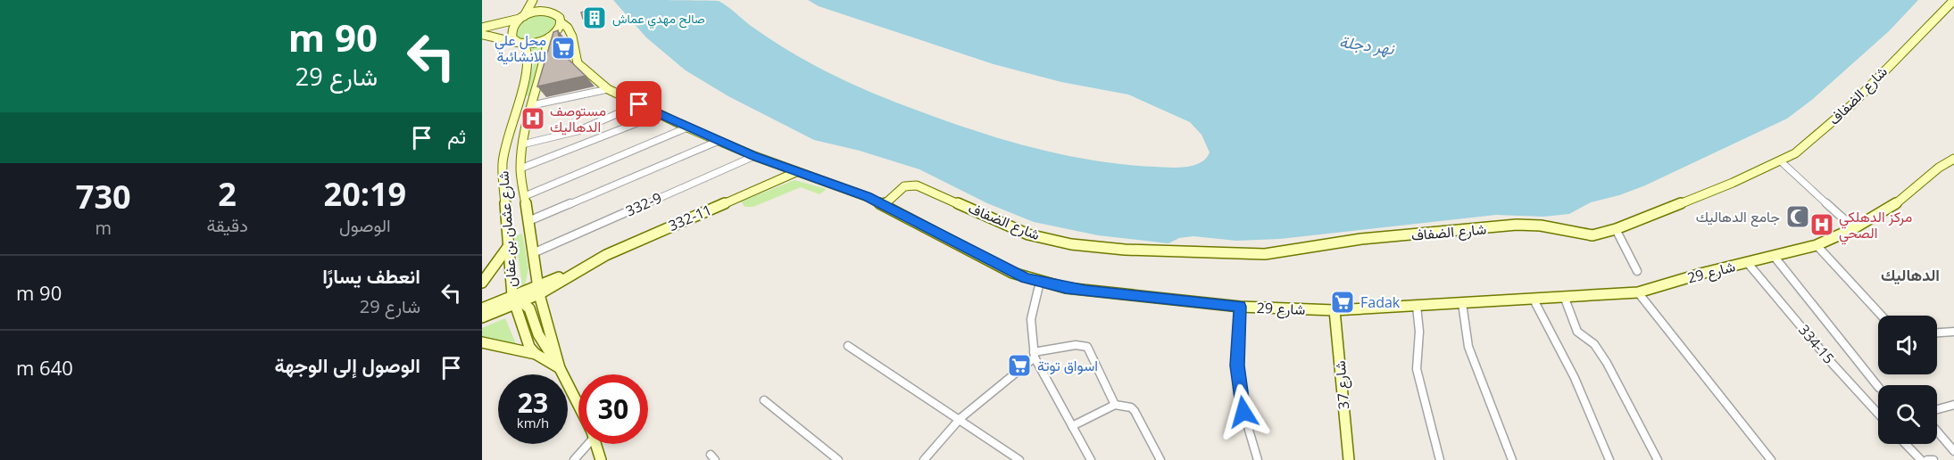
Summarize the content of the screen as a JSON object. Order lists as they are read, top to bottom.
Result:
{
  "streets": {
    "street": [
      "شارع الضفاف",
      "332-9",
      "332-11",
      "شارع عثمان بن عفان",
      "شارع 29",
      "334-15",
      "شارع 37"
    ]
  },
  "crossings": [
    ["شارع الضفاف", "شارع 29"],
    ["332-9", "شارع عثمان بن عفان"],
    ["332-9", "شارع 29"],
    ["332-11", "شارع عثمان بن عفان"],
    ["332-11", "شارع 29"],
    ["شارع عثمان بن عفان", "شارع 29"],
    ["شارع 29", "334-15"],
    ["شارع 29", "شارع 37"]
  ],
  "districts": ["الدهاليك"],
  "water": ["نهر دجلة"],
  "places": {
    "building": ["صالح مهدي عماش"],
    "supermarket": ["محل علي للانشائية", "Fadak", "اسواق توتة"],
    "hospital": ["مستوصف الدهاليك", "مركز الدهلكي الصحي"],
    "mosque": ["جامع الدهاليك"]
  },
  "page": {
    "turn": ["90 m", "شارع 29"],
    "then": "ثم",
    "eta": [
      "20:19",
      "الوصول",
      "2",
      "دقيقة",
      "730",
      "m"
    ],
    "list": [
      {
        "name": "انعطف يسارًا",
        "note": "شارع 29",
        "value": "90 m"
      },
      {
        "name": "الوصول إلى الوجهة",
        "value": "640 m"
      }
    ],
    "speed": "23 km/h",
    "limit": "30"
  }
}
